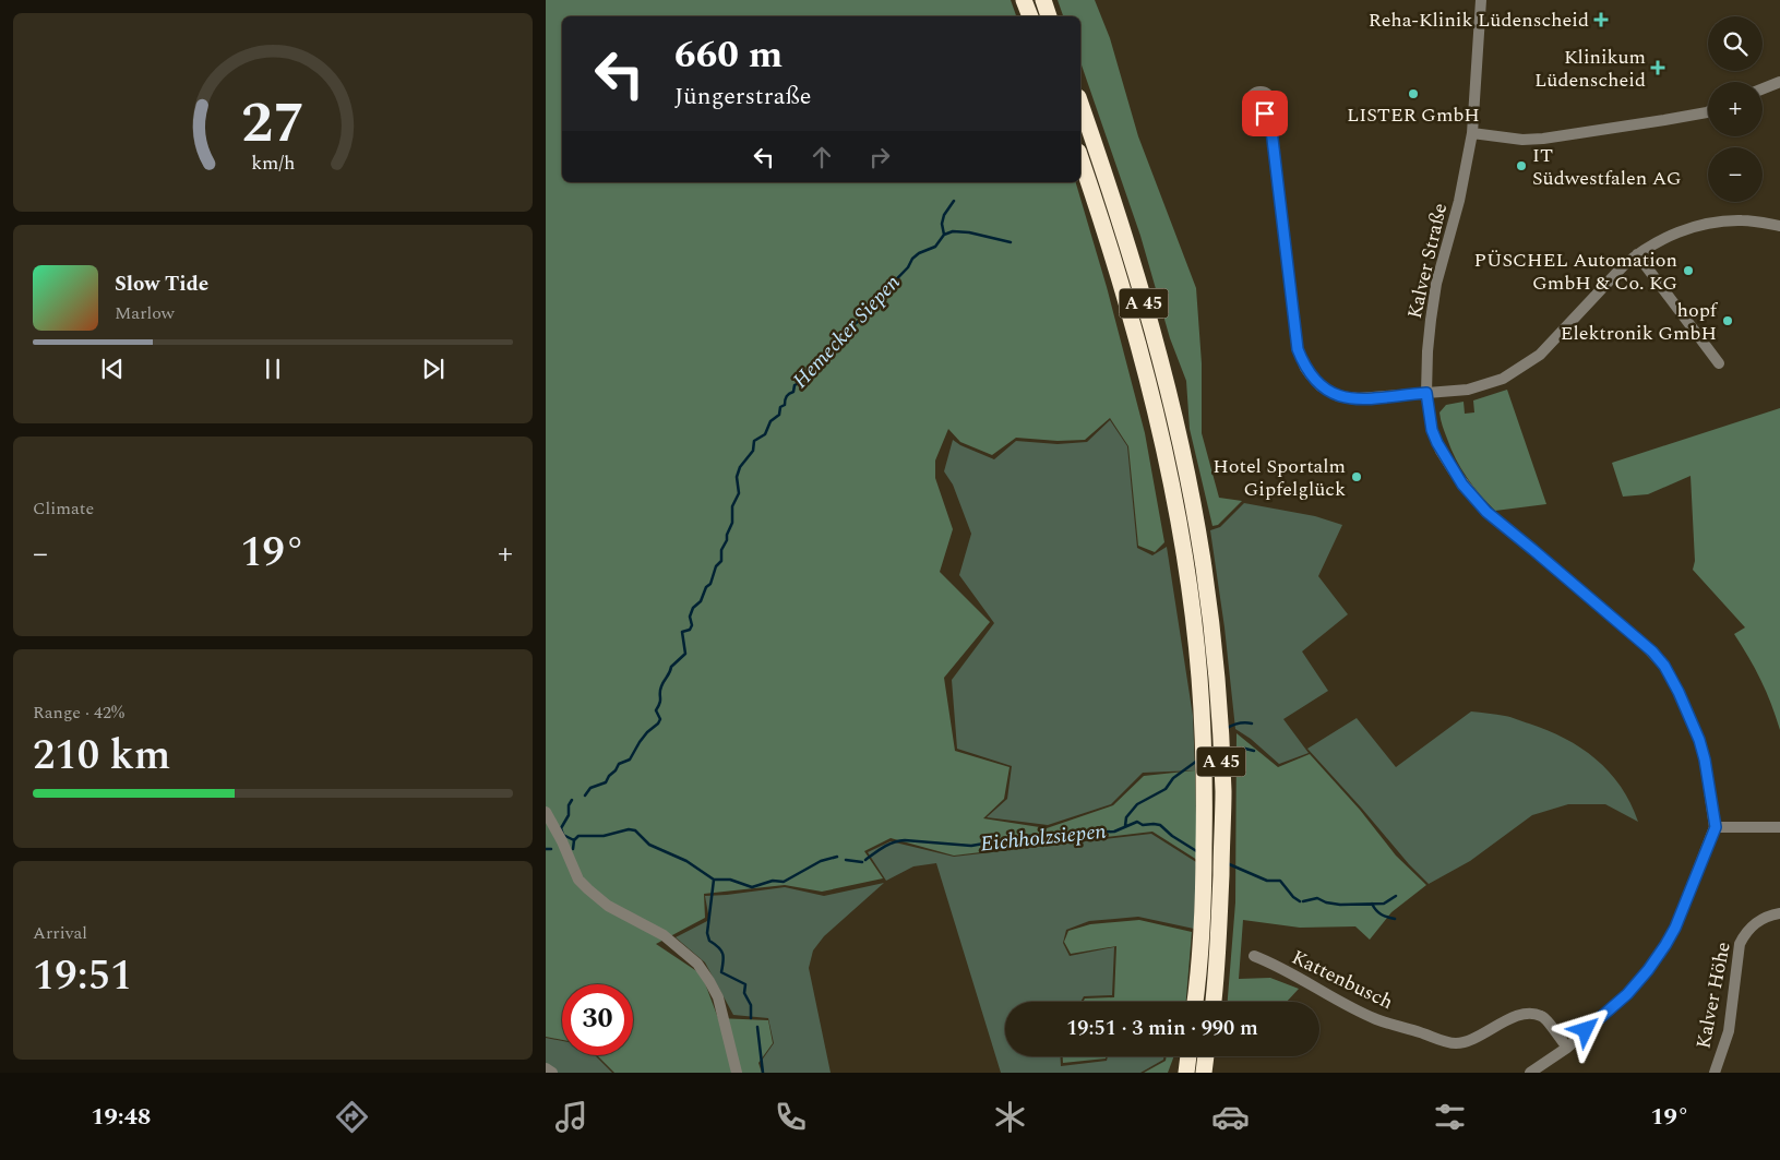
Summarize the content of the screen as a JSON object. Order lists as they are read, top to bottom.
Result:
{
  "streets": {
    "highway": ["A 45"],
    "street": ["Kalver Straße", "Kattenbusch", "Kalver Höhe"]
  },
  "water": ["Hemecker Siepen", "Eichholzsiepen"],
  "places": {
    "health": ["Reha-Klinik Lüdenscheid", "Klinikum Lüdenscheid"],
    "other": [
      "LISTER GmbH",
      "IT Südwestfalen AG",
      "PÜSCHEL Automation GmbH & Co. KG",
      "hopf Elektronik GmbH",
      "Hotel Sportalm Gipfelglück"
    ]
  },
  "page": {
    "map_buttons": ["+", "−"],
    "turn": ["660 m", "Jüngerstraße"],
    "song": ["Slow Tide", "Marlow"],
    "tile": [
      "Climate",
      ["Range · 42%", "210 km"],
      ["Arrival", "19:51"]
    ],
    "heat": ["−", "19°", "+"],
    "limit": "30",
    "trip": "19:51 · 3 min · 990 m",
    "tabs": ["19:48", "19°"],
    "gauge": ["27", "km/h"]
  }
}
